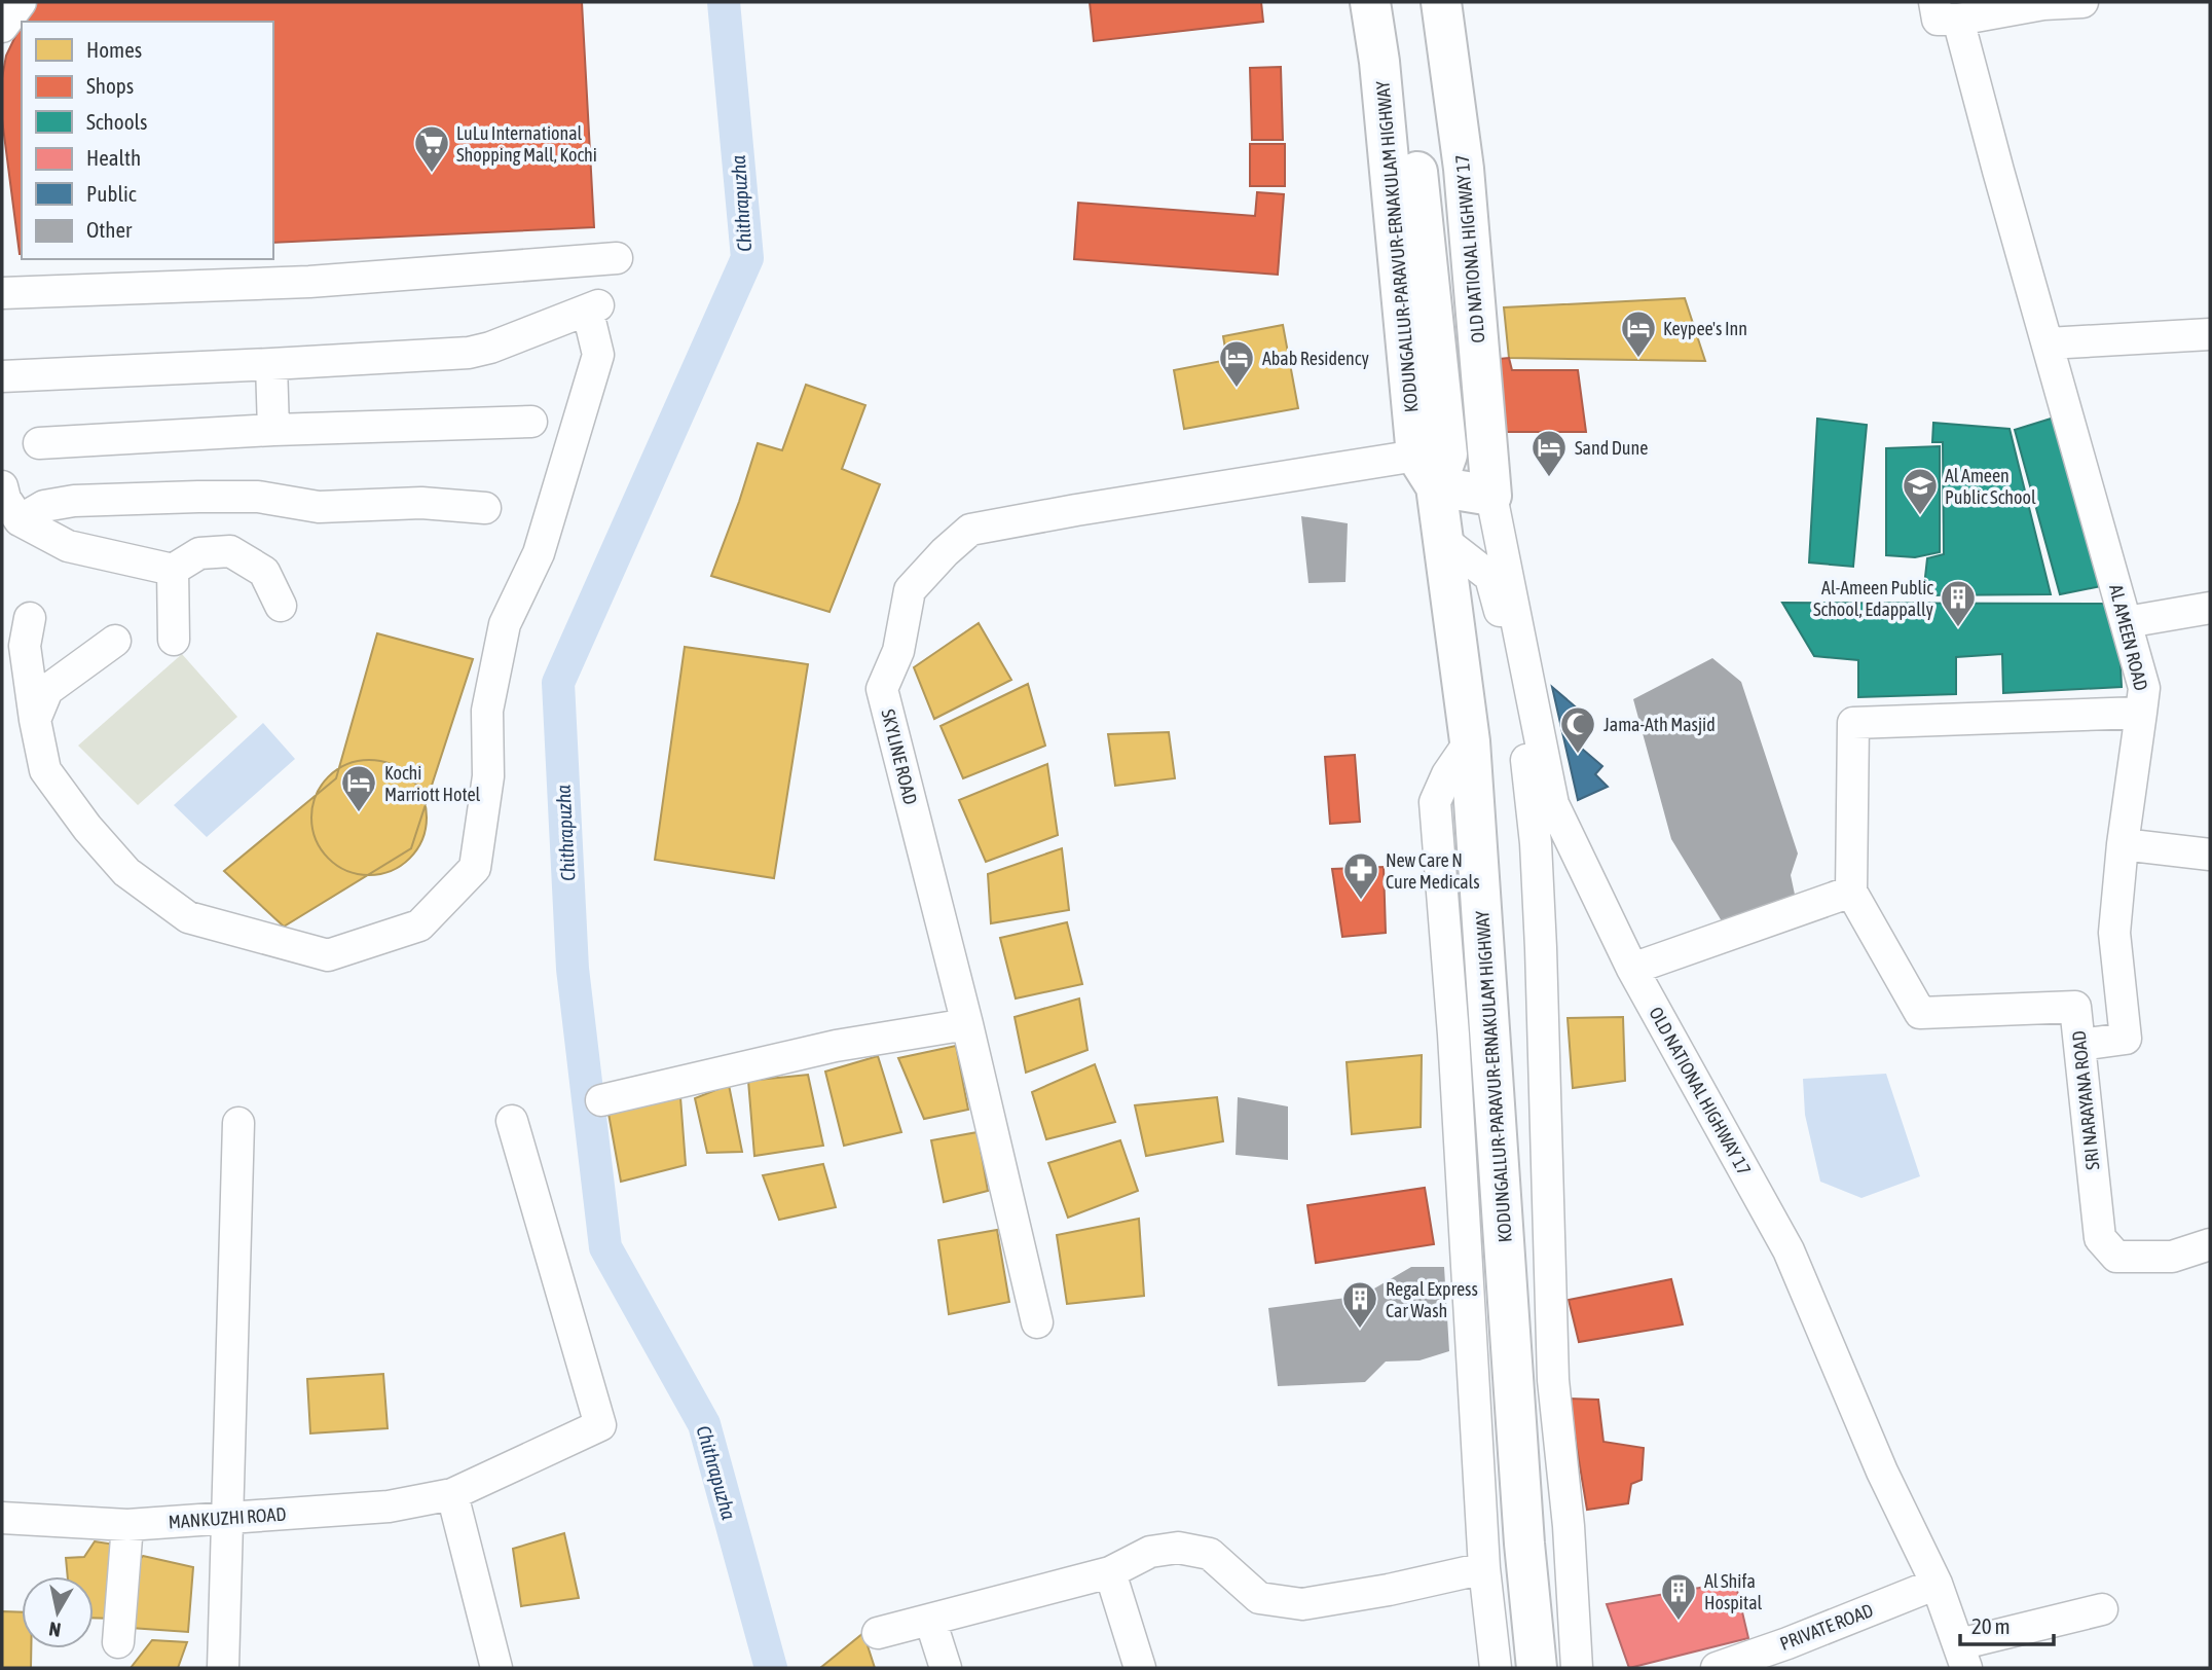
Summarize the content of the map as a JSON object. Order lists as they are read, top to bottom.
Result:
{
  "streets": {
    "main road": ["KODUNGALLUR-PARAVUR-ERNAKULAM HIGHWAY", "OLD NATIONAL HIGHWAY 17"],
    "street": [
      "AL AMEEN ROAD",
      "SKYLINE ROAD",
      "SRI NARAYANA ROAD",
      "MANKUZHI ROAD",
      "PRIVATE ROAD"
    ]
  },
  "crossings": [
    ["KODUNGALLUR-PARAVUR-ERNAKULAM HIGHWAY", "SKYLINE ROAD"],
    ["OLD NATIONAL HIGHWAY 17", "PRIVATE ROAD"],
    ["AL AMEEN ROAD", "SRI NARAYANA ROAD"]
  ],
  "water": ["Chithrapuzha"],
  "places": {
    "supermarket": ["LuLu International Shopping Mall, Kochi"],
    "hotel": [
      "Keypee's Inn",
      "Abab Residency",
      "Sand Dune",
      "Kochi Marriott Hotel"
    ],
    "school or university": ["Al Ameen Public School"],
    "building": ["Al-Ameen Public School, Edappally", "Regal Express Car Wash", "Al Shifa Hospital"],
    "mosque": ["Jama-Ath Masjid"],
    "pharmacy": ["New Care N Cure Medicals"]
  },
  "legend": [
    "Homes",
    "Shops",
    "Schools",
    "Health",
    "Public",
    "Other"
  ],
  "scale_bar": "20 m",
  "north": "bottom"
}
